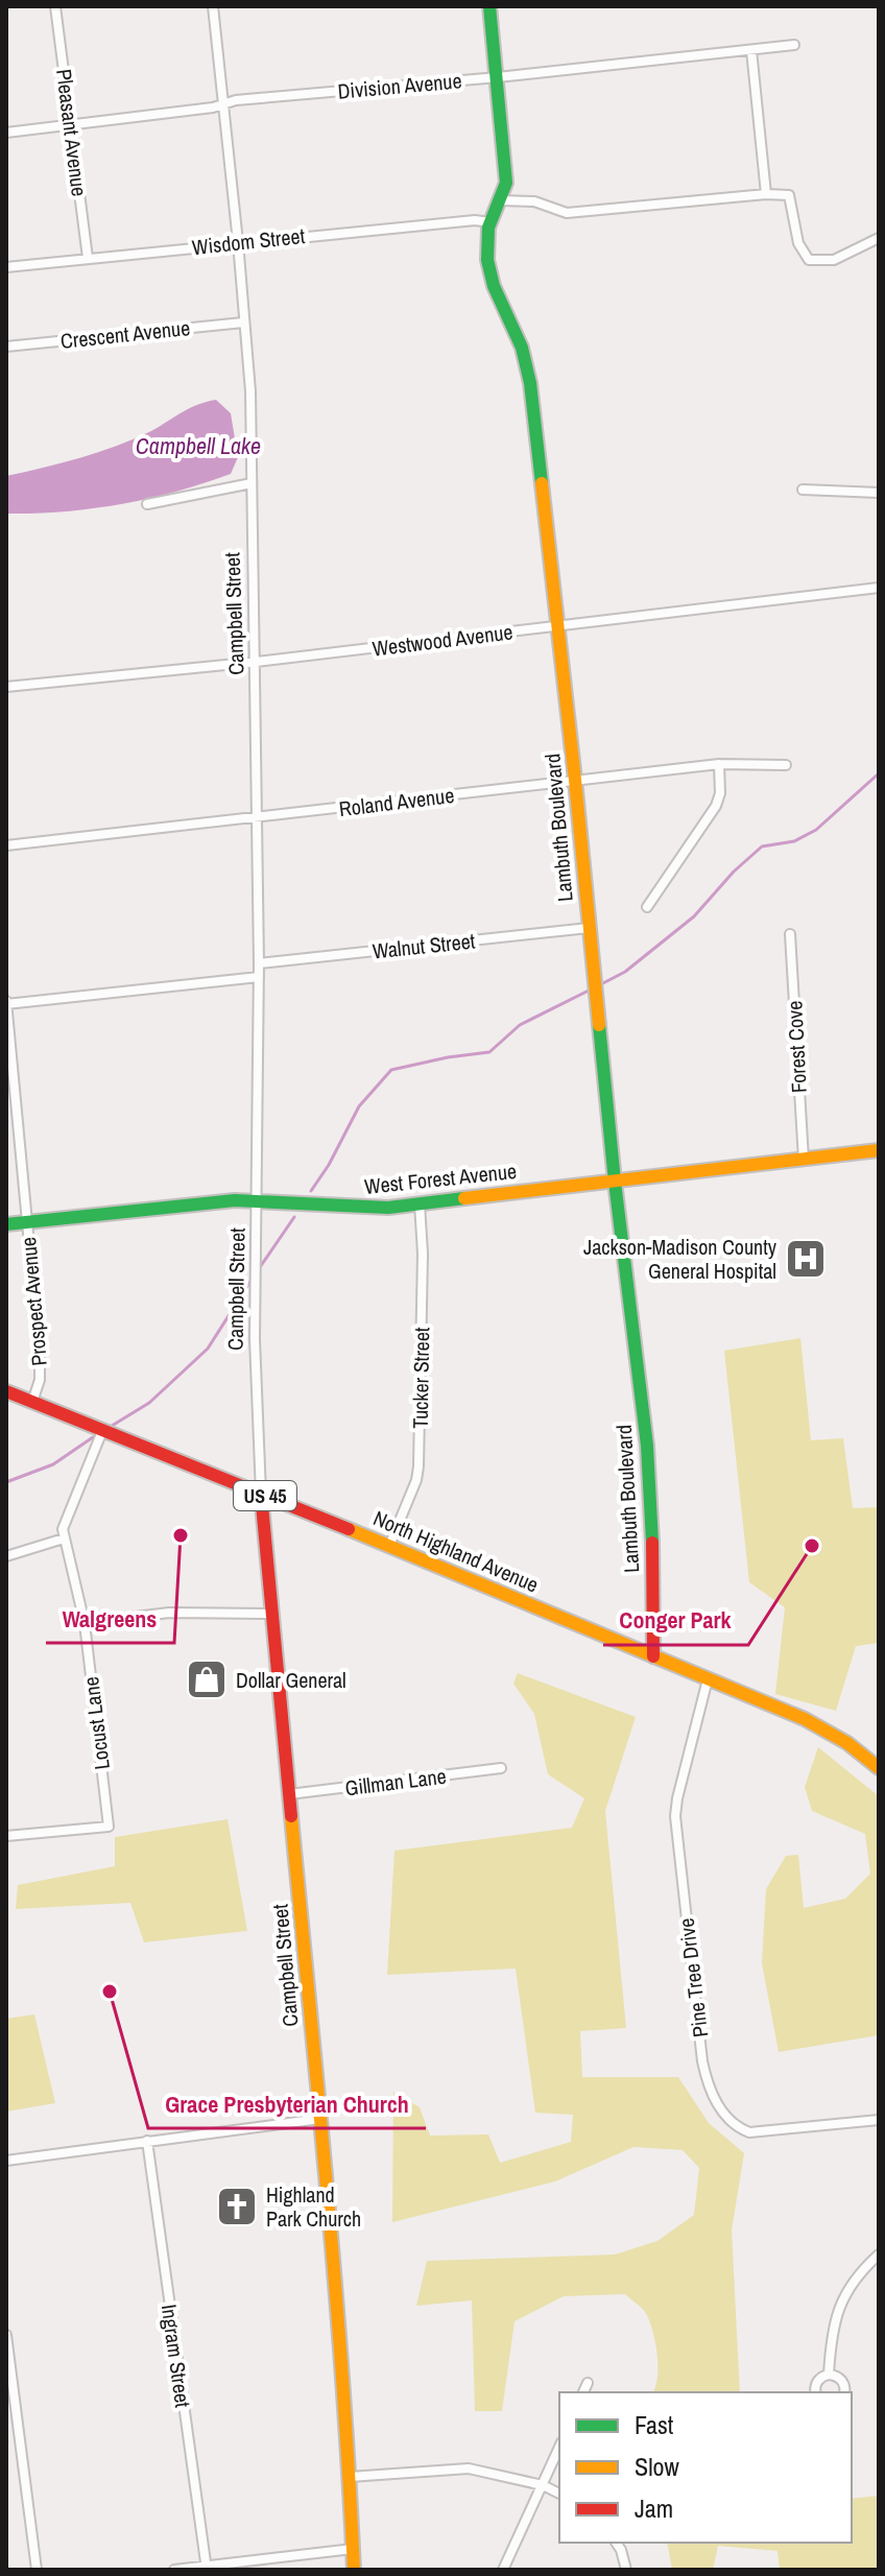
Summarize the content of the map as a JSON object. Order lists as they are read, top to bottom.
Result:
{
  "streets": {
    "main road": [
      "Campbell Street",
      "Lambuth Boulevard",
      "West Forest Avenue",
      "US 45",
      "North Highland Avenue"
    ],
    "street": [
      "Division Avenue",
      "Pleasant Avenue",
      "Wisdom Street",
      "Crescent Avenue",
      "Westwood Avenue",
      "Roland Avenue",
      "Walnut Street",
      "Forest Cove",
      "Prospect Avenue",
      "Tucker Street",
      "Locust Lane",
      "Gillman Lane",
      "Pine Tree Drive",
      "Ingram Street"
    ]
  },
  "crossings": [
    ["Division Avenue", "Pleasant Avenue"],
    ["Division Avenue", "Campbell Street"],
    ["Division Avenue", "Lambuth Boulevard"],
    ["Pleasant Avenue", "Wisdom Street"],
    ["Wisdom Street", "Campbell Street"],
    ["Wisdom Street", "Lambuth Boulevard"],
    ["Crescent Avenue", "Campbell Street"],
    ["Campbell Street", "Westwood Avenue"],
    ["Campbell Street", "Roland Avenue"],
    ["Campbell Street", "Walnut Street"],
    ["Campbell Street", "West Forest Avenue"],
    ["Campbell Street", "North Highland Avenue"],
    ["Campbell Street", "Gillman Lane"],
    ["Westwood Avenue", "Lambuth Boulevard"],
    ["Roland Avenue", "Lambuth Boulevard"],
    ["Lambuth Boulevard", "Walnut Street"],
    ["Lambuth Boulevard", "West Forest Avenue"],
    ["Lambuth Boulevard", "North Highland Avenue"],
    ["Forest Cove", "West Forest Avenue"],
    ["West Forest Avenue", "Prospect Avenue"],
    ["West Forest Avenue", "Tucker Street"],
    ["Prospect Avenue", "North Highland Avenue"],
    ["Tucker Street", "North Highland Avenue"],
    ["North Highland Avenue", "Locust Lane"],
    ["North Highland Avenue", "Pine Tree Drive"]
  ],
  "water": ["Campbell Lake"],
  "places": {
    "hospital": ["Jackson-Madison County General Hospital"],
    "other": ["Walgreens", "Conger Park", "Grace Presbyterian Church"],
    "shop": ["Dollar General"],
    "church": ["Highland Park Church"]
  },
  "legend": ["Fast", "Slow", "Jam"]
}
